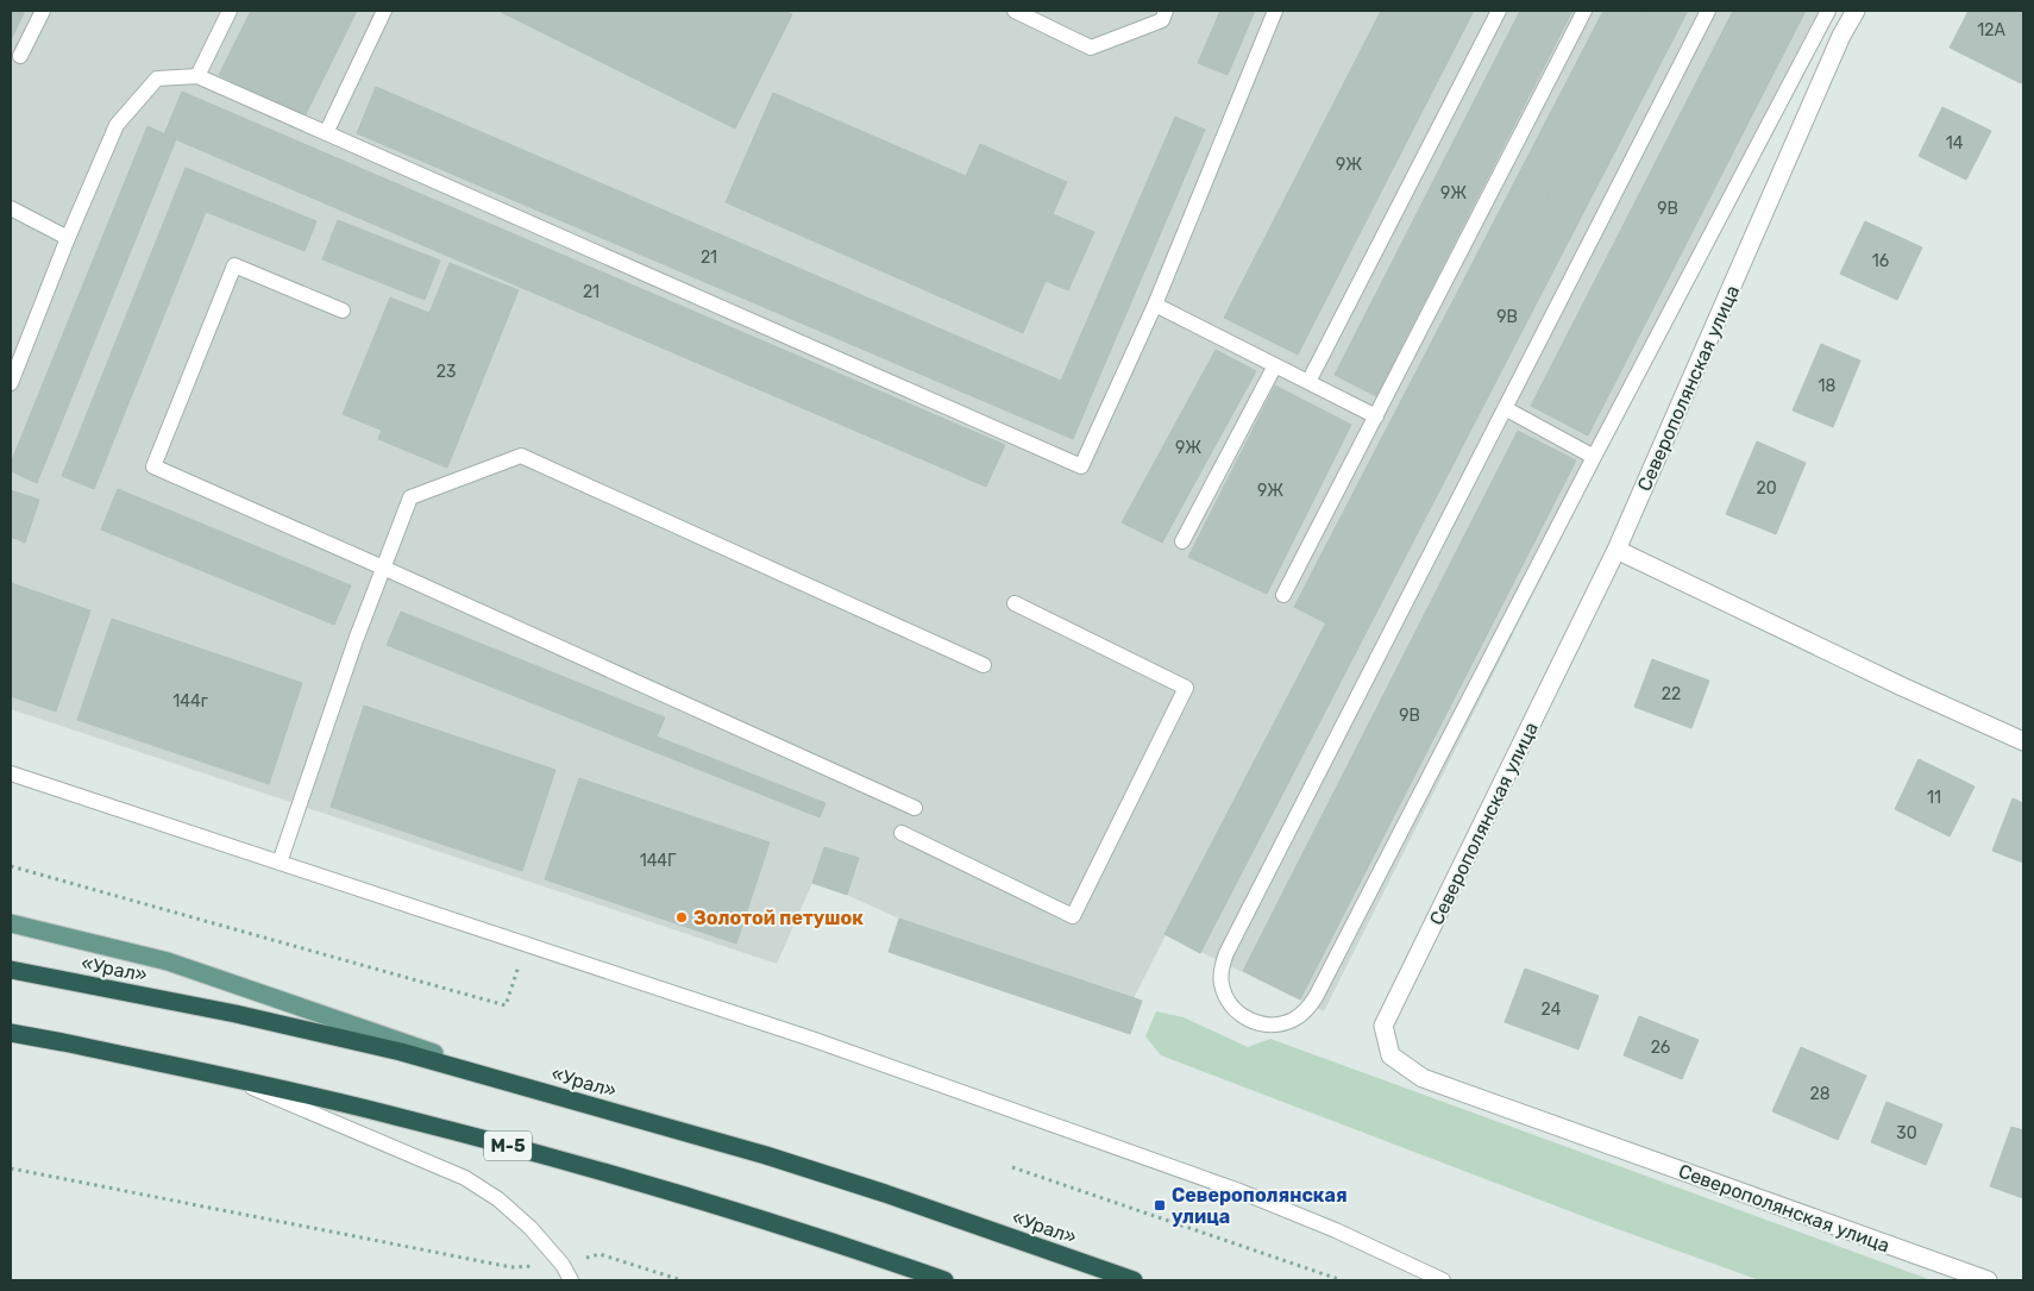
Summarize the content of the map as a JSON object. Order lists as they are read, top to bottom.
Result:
{
  "streets": {
    "highway": ["«Урал»", "М-5"],
    "street": ["Северополянская улица"]
  },
  "places": {
    "other": ["Золотой петушок"],
    "transit": ["Северополянская улица"]
  },
  "house_numbers": [
    "12А",
    "14",
    "9Ж",
    "9Ж",
    "9В",
    "21",
    "16",
    "21",
    "9В",
    "23",
    "18",
    "9Ж",
    "20",
    "9Ж",
    "22",
    "144г",
    "9В",
    "11",
    "144Г",
    "24",
    "26",
    "28",
    "30"
  ]
}
